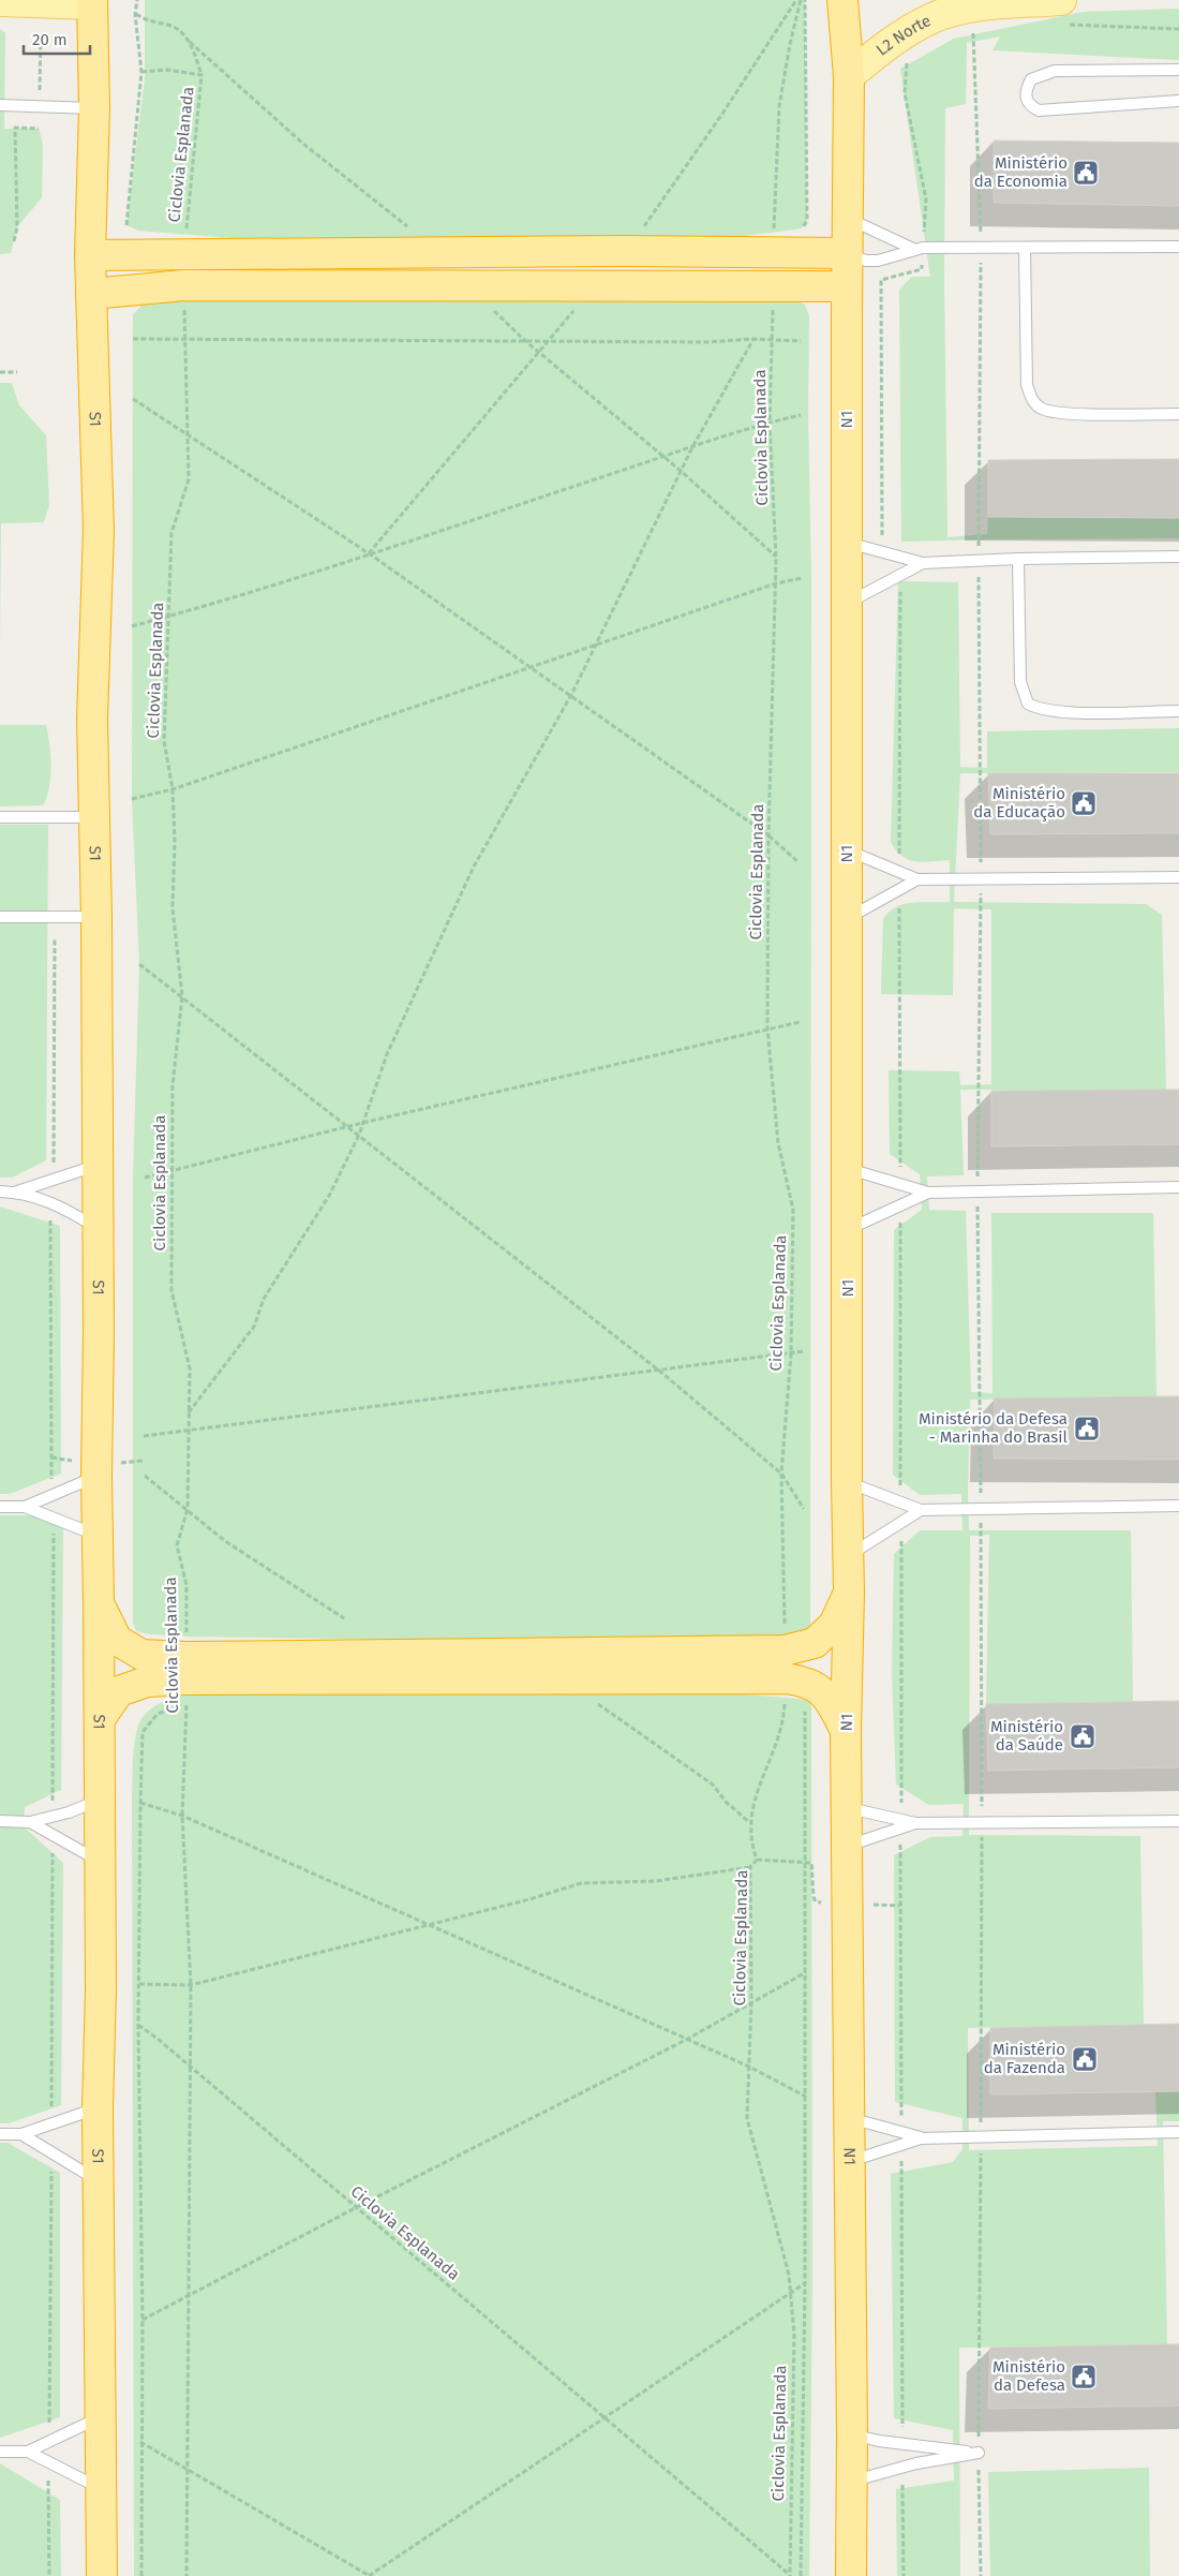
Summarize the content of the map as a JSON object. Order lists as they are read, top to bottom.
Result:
{
  "streets": {
    "highway": ["S1", "N1"],
    "main road": ["L2 Norte"],
    "path": ["Ciclovia Esplanada"]
  },
  "crossings": [
    ["L2 Norte", "N1"]
  ],
  "places": {
    "public building": [
      "Ministério da Economia",
      "Ministério da Educação",
      "Ministério da Defesa - Marinha do Brasil",
      "Ministério da Saúde",
      "Ministério da Fazenda",
      "Ministério da Defesa"
    ]
  },
  "scale_bar": "20 m"
}
